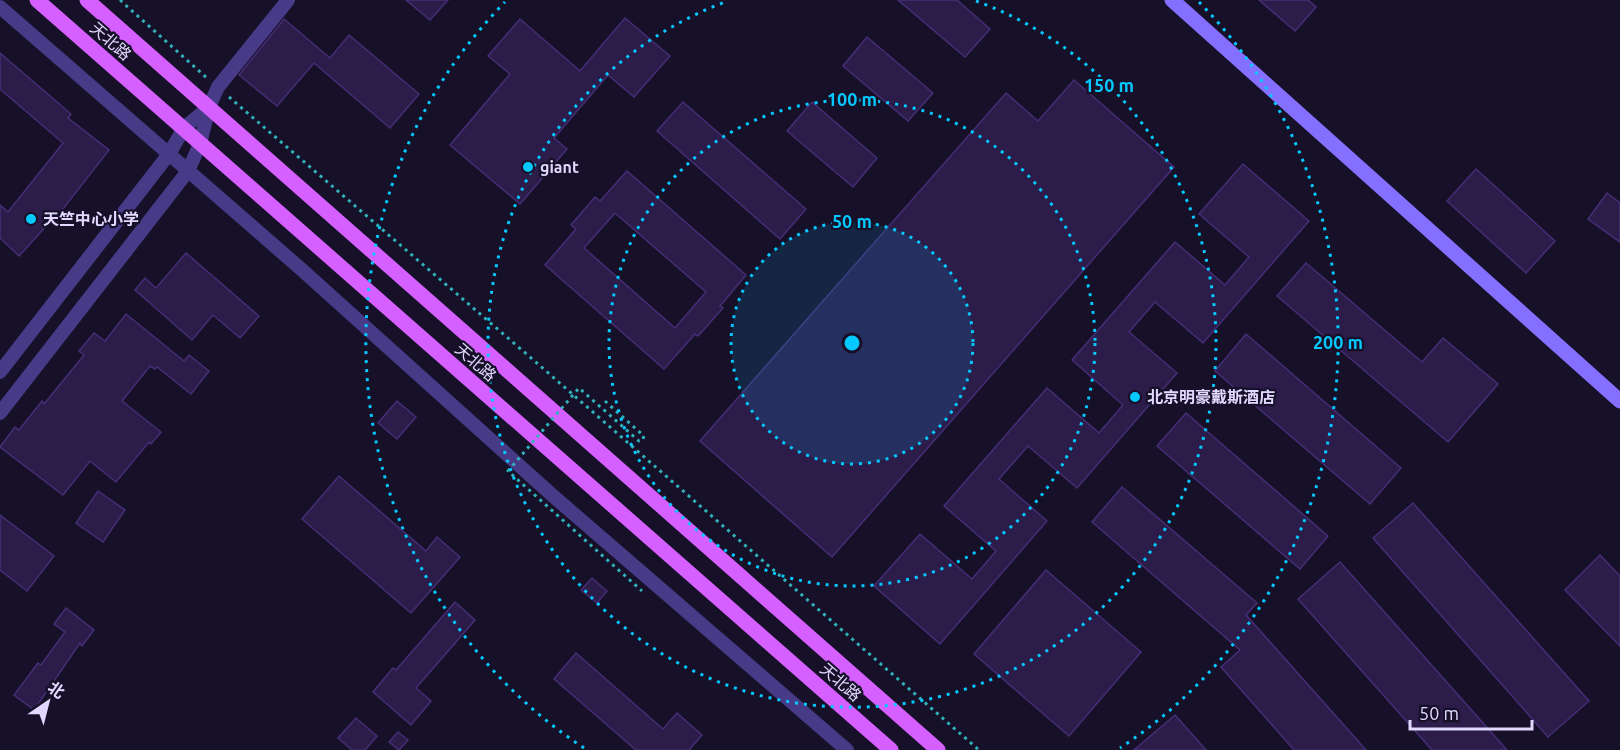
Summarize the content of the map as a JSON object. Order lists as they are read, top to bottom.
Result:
{
  "streets": {
    "main road": ["天北路"]
  },
  "places": ["giant", "天竺中心小学", "北京明豪戴斯酒店"],
  "scale_bar": "50 m",
  "north": "top right",
  "rings": [
    "150 m",
    "100 m",
    "50 m",
    "200 m"
  ]
}
